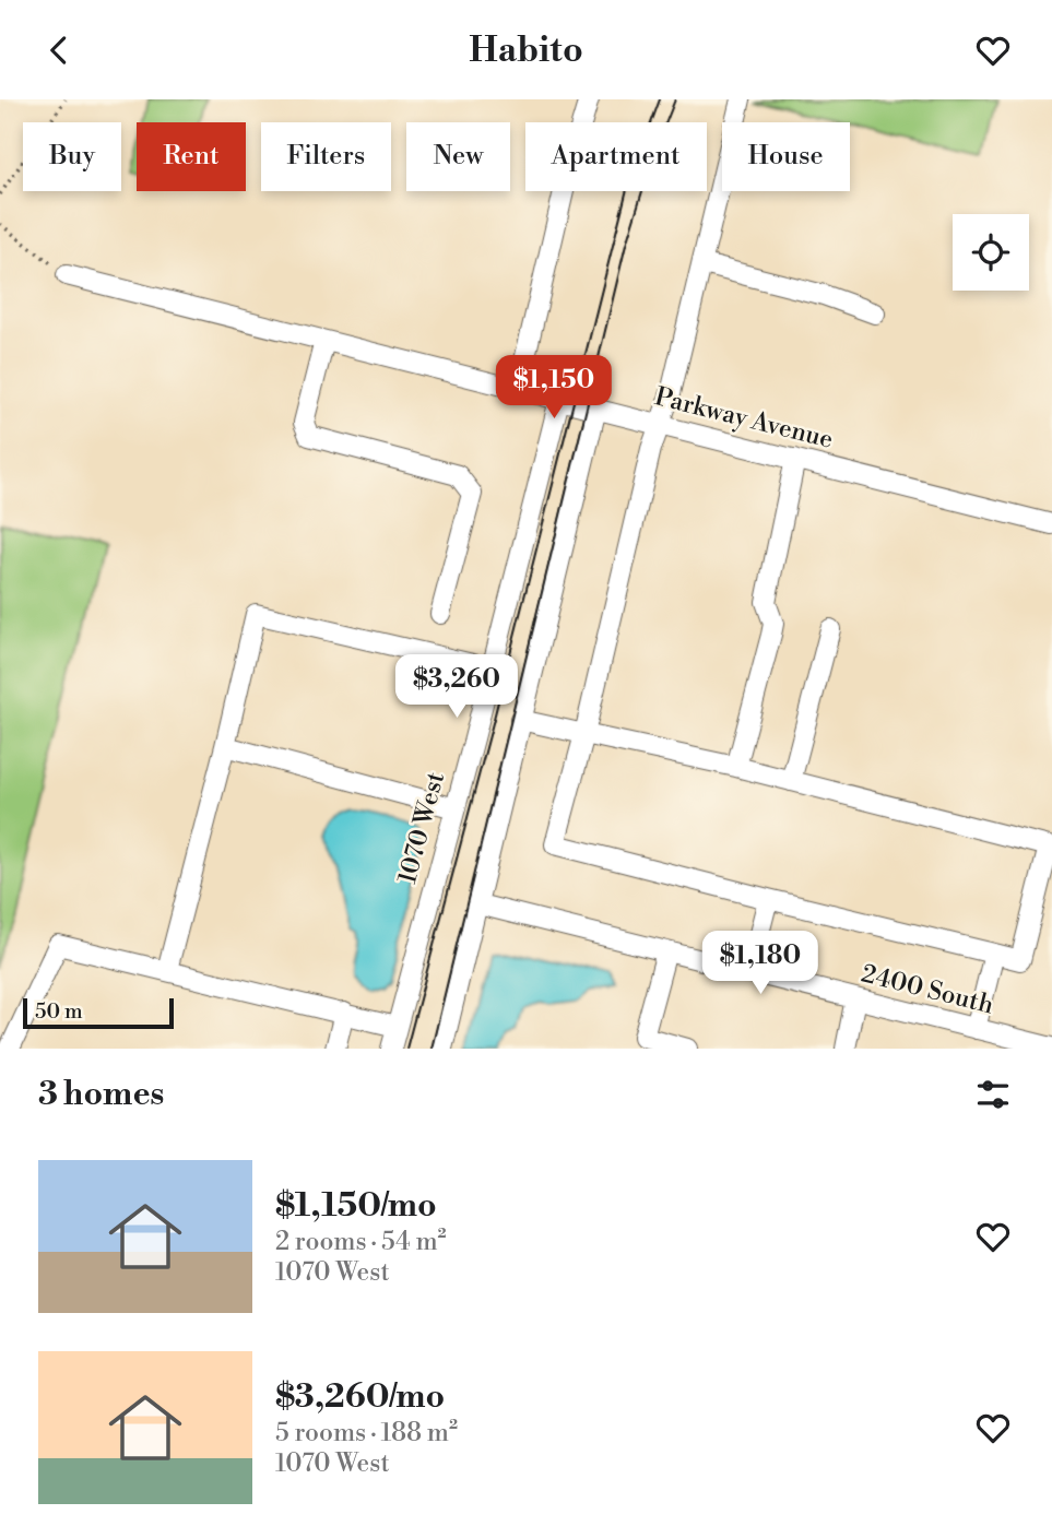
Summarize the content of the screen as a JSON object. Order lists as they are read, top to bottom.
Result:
{
  "streets": {
    "street": ["Parkway Avenue", "1070 West", "2400 South"]
  },
  "crossings": [
    ["Parkway Avenue", "1070 West"]
  ],
  "scale_bar": "50 m",
  "page": {
    "header": "Habito",
    "chip": [
      "Buy",
      "Rent",
      "Filters",
      "New",
      "Apartment",
      "House"
    ],
    "price": ["$1,150", "$3,260", "$1,180"],
    "scale": "50 m",
    "heading": "3 homes",
    "list": [
      {
        "name": "$1,150/mo",
        "note": "2 rooms · 54 m² · 1070 West"
      },
      {
        "name": "$3,260/mo",
        "note": "5 rooms · 188 m² · 1070 West"
      }
    ]
  }
}
